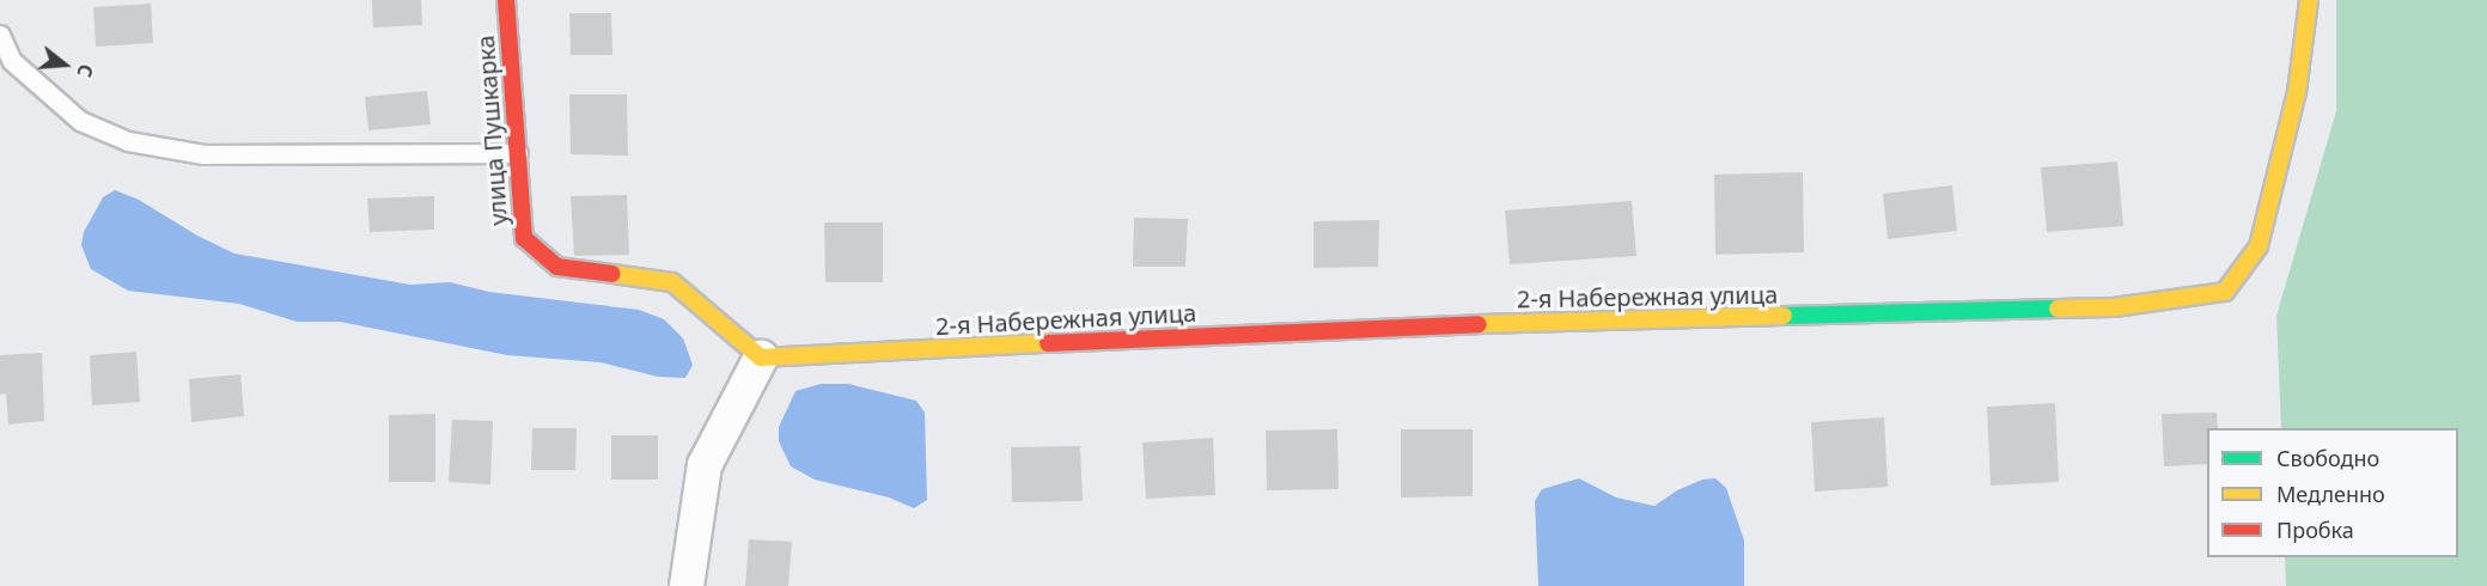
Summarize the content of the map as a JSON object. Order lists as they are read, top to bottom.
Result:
{
  "streets": {
    "street": ["улица Пушкарка", "2-я Набережная улица"]
  },
  "crossings": [
    ["улица Пушкарка", "2-я Набережная улица"]
  ],
  "legend": ["Свободно", "Медленно", "Пробка"],
  "north": "right"
}
